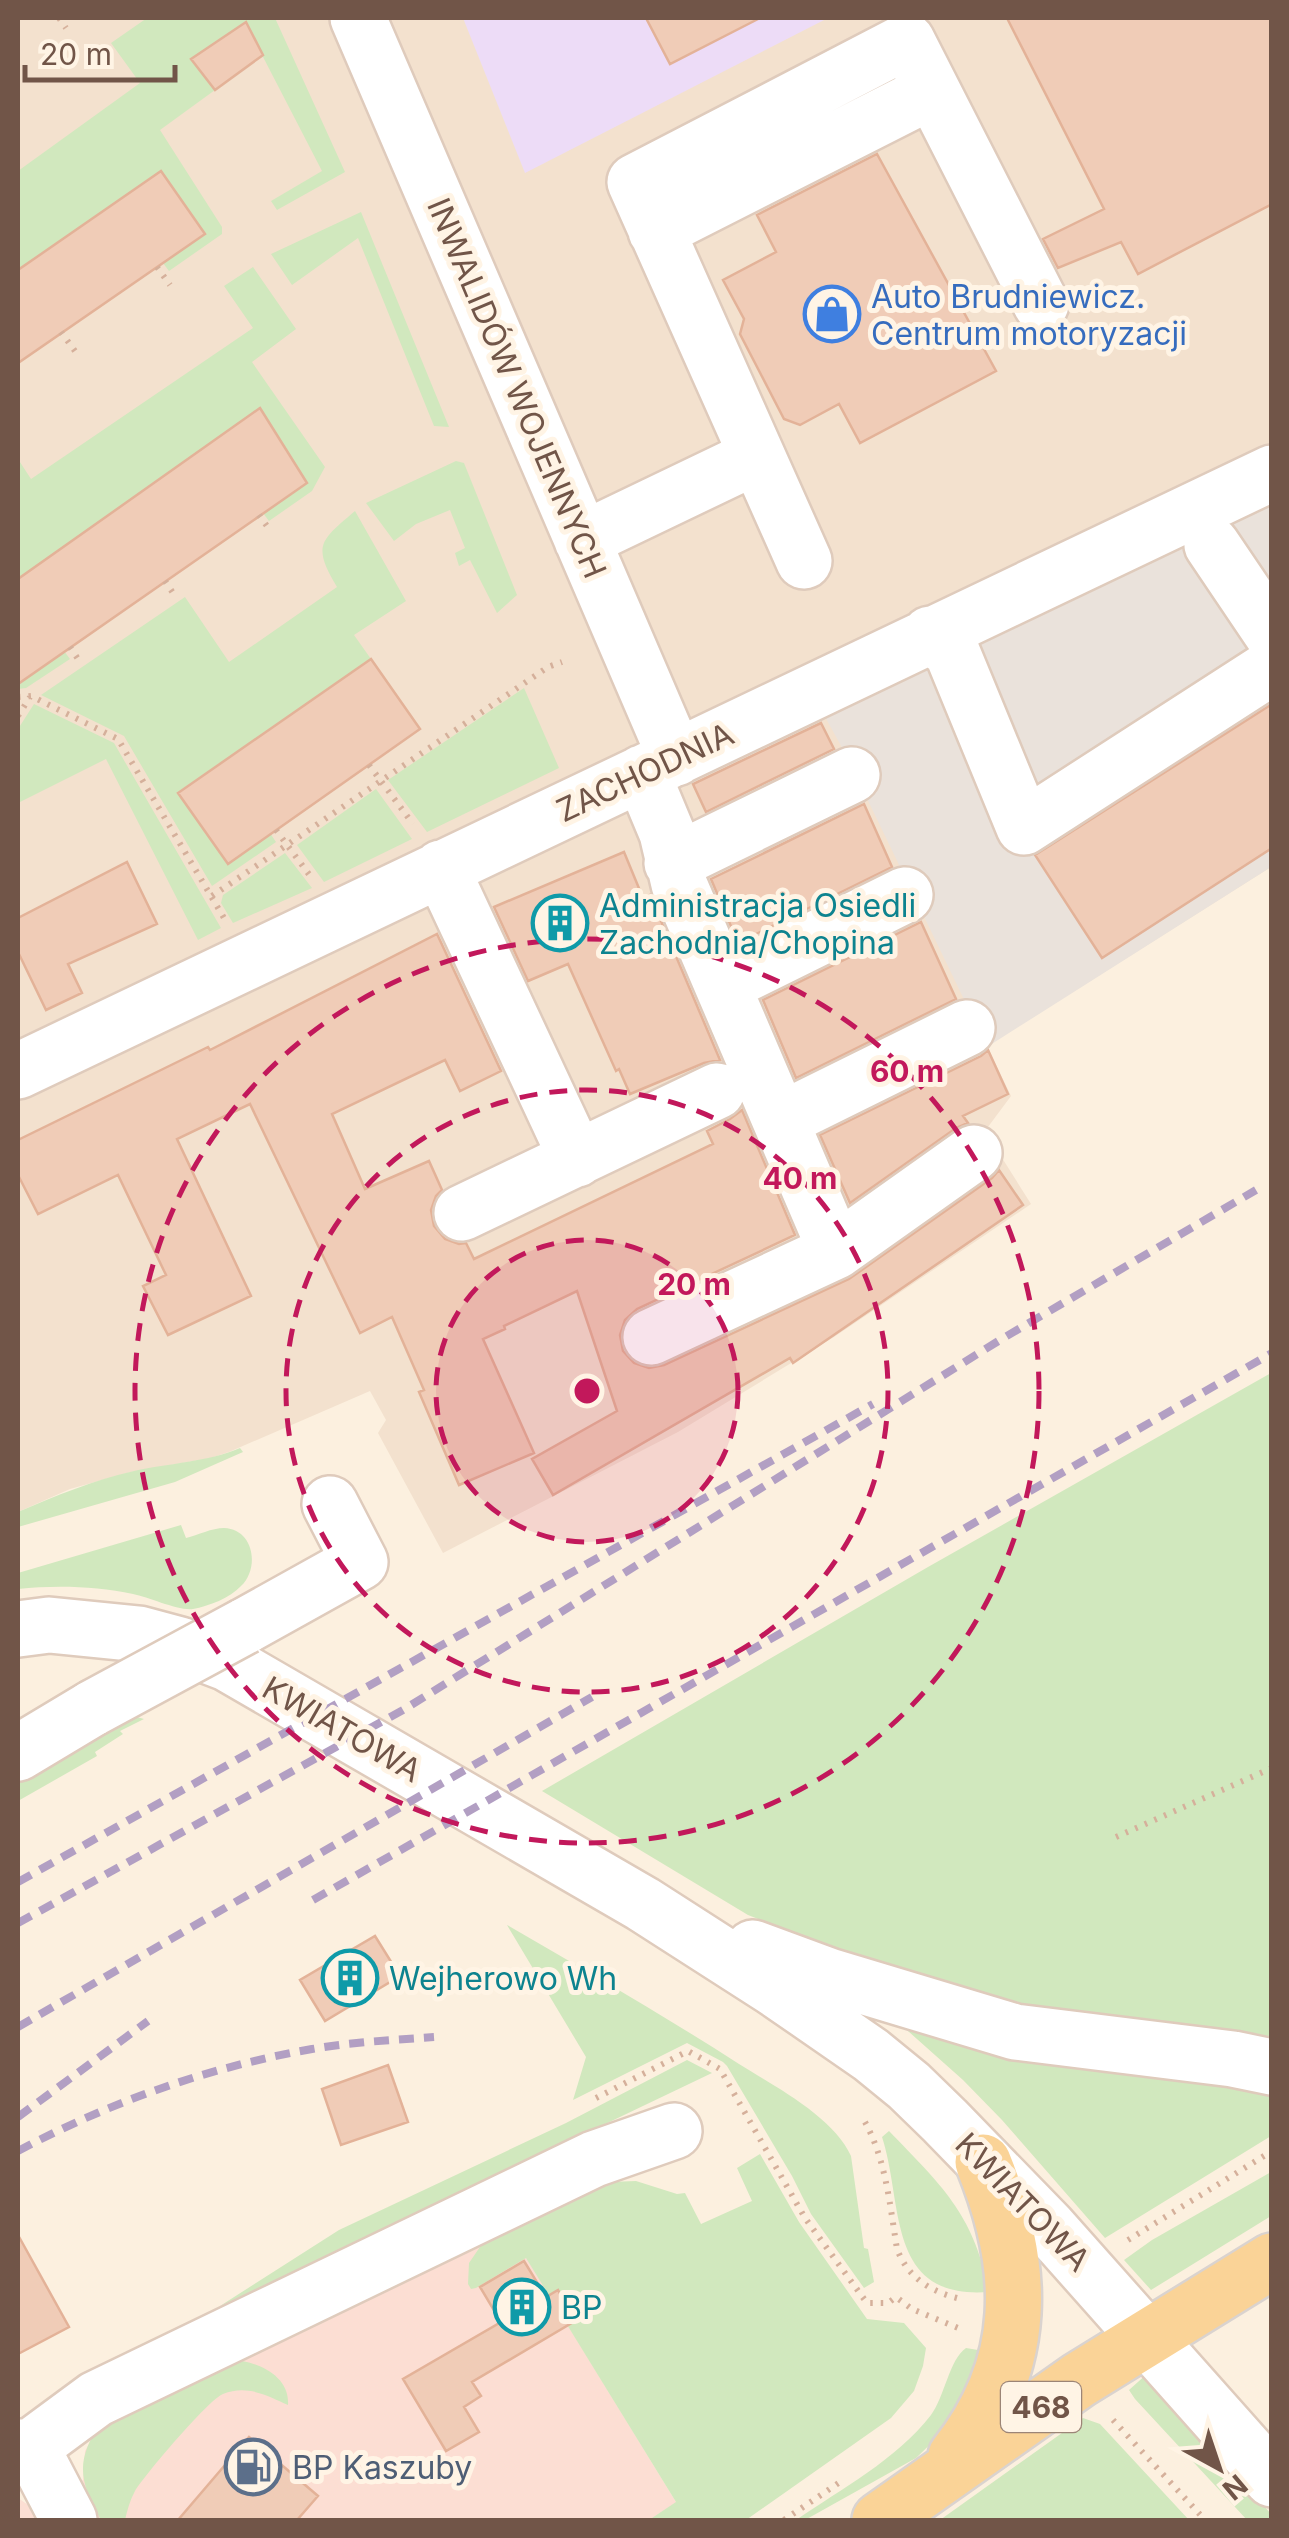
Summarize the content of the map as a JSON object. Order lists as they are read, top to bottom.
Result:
{
  "streets": {
    "main road": ["468"],
    "street": ["INWALIDÓW WOJENNYCH", "ZACHODNIA", "KWIATOWA"]
  },
  "crossings": [
    ["INWALIDÓW WOJENNYCH", "ZACHODNIA"],
    ["KWIATOWA", "468"]
  ],
  "places": {
    "shop": ["Auto Brudniewicz. Centrum motoryzacji"],
    "building": ["Administracja Osiedli Zachodnia/Chopina", "Wejherowo Wh", "BP"],
    "fuel station": ["BP Kaszuby"]
  },
  "scale_bar": "20 m",
  "north": "bottom right",
  "rings": ["60 m", "40 m", "20 m"]
}
